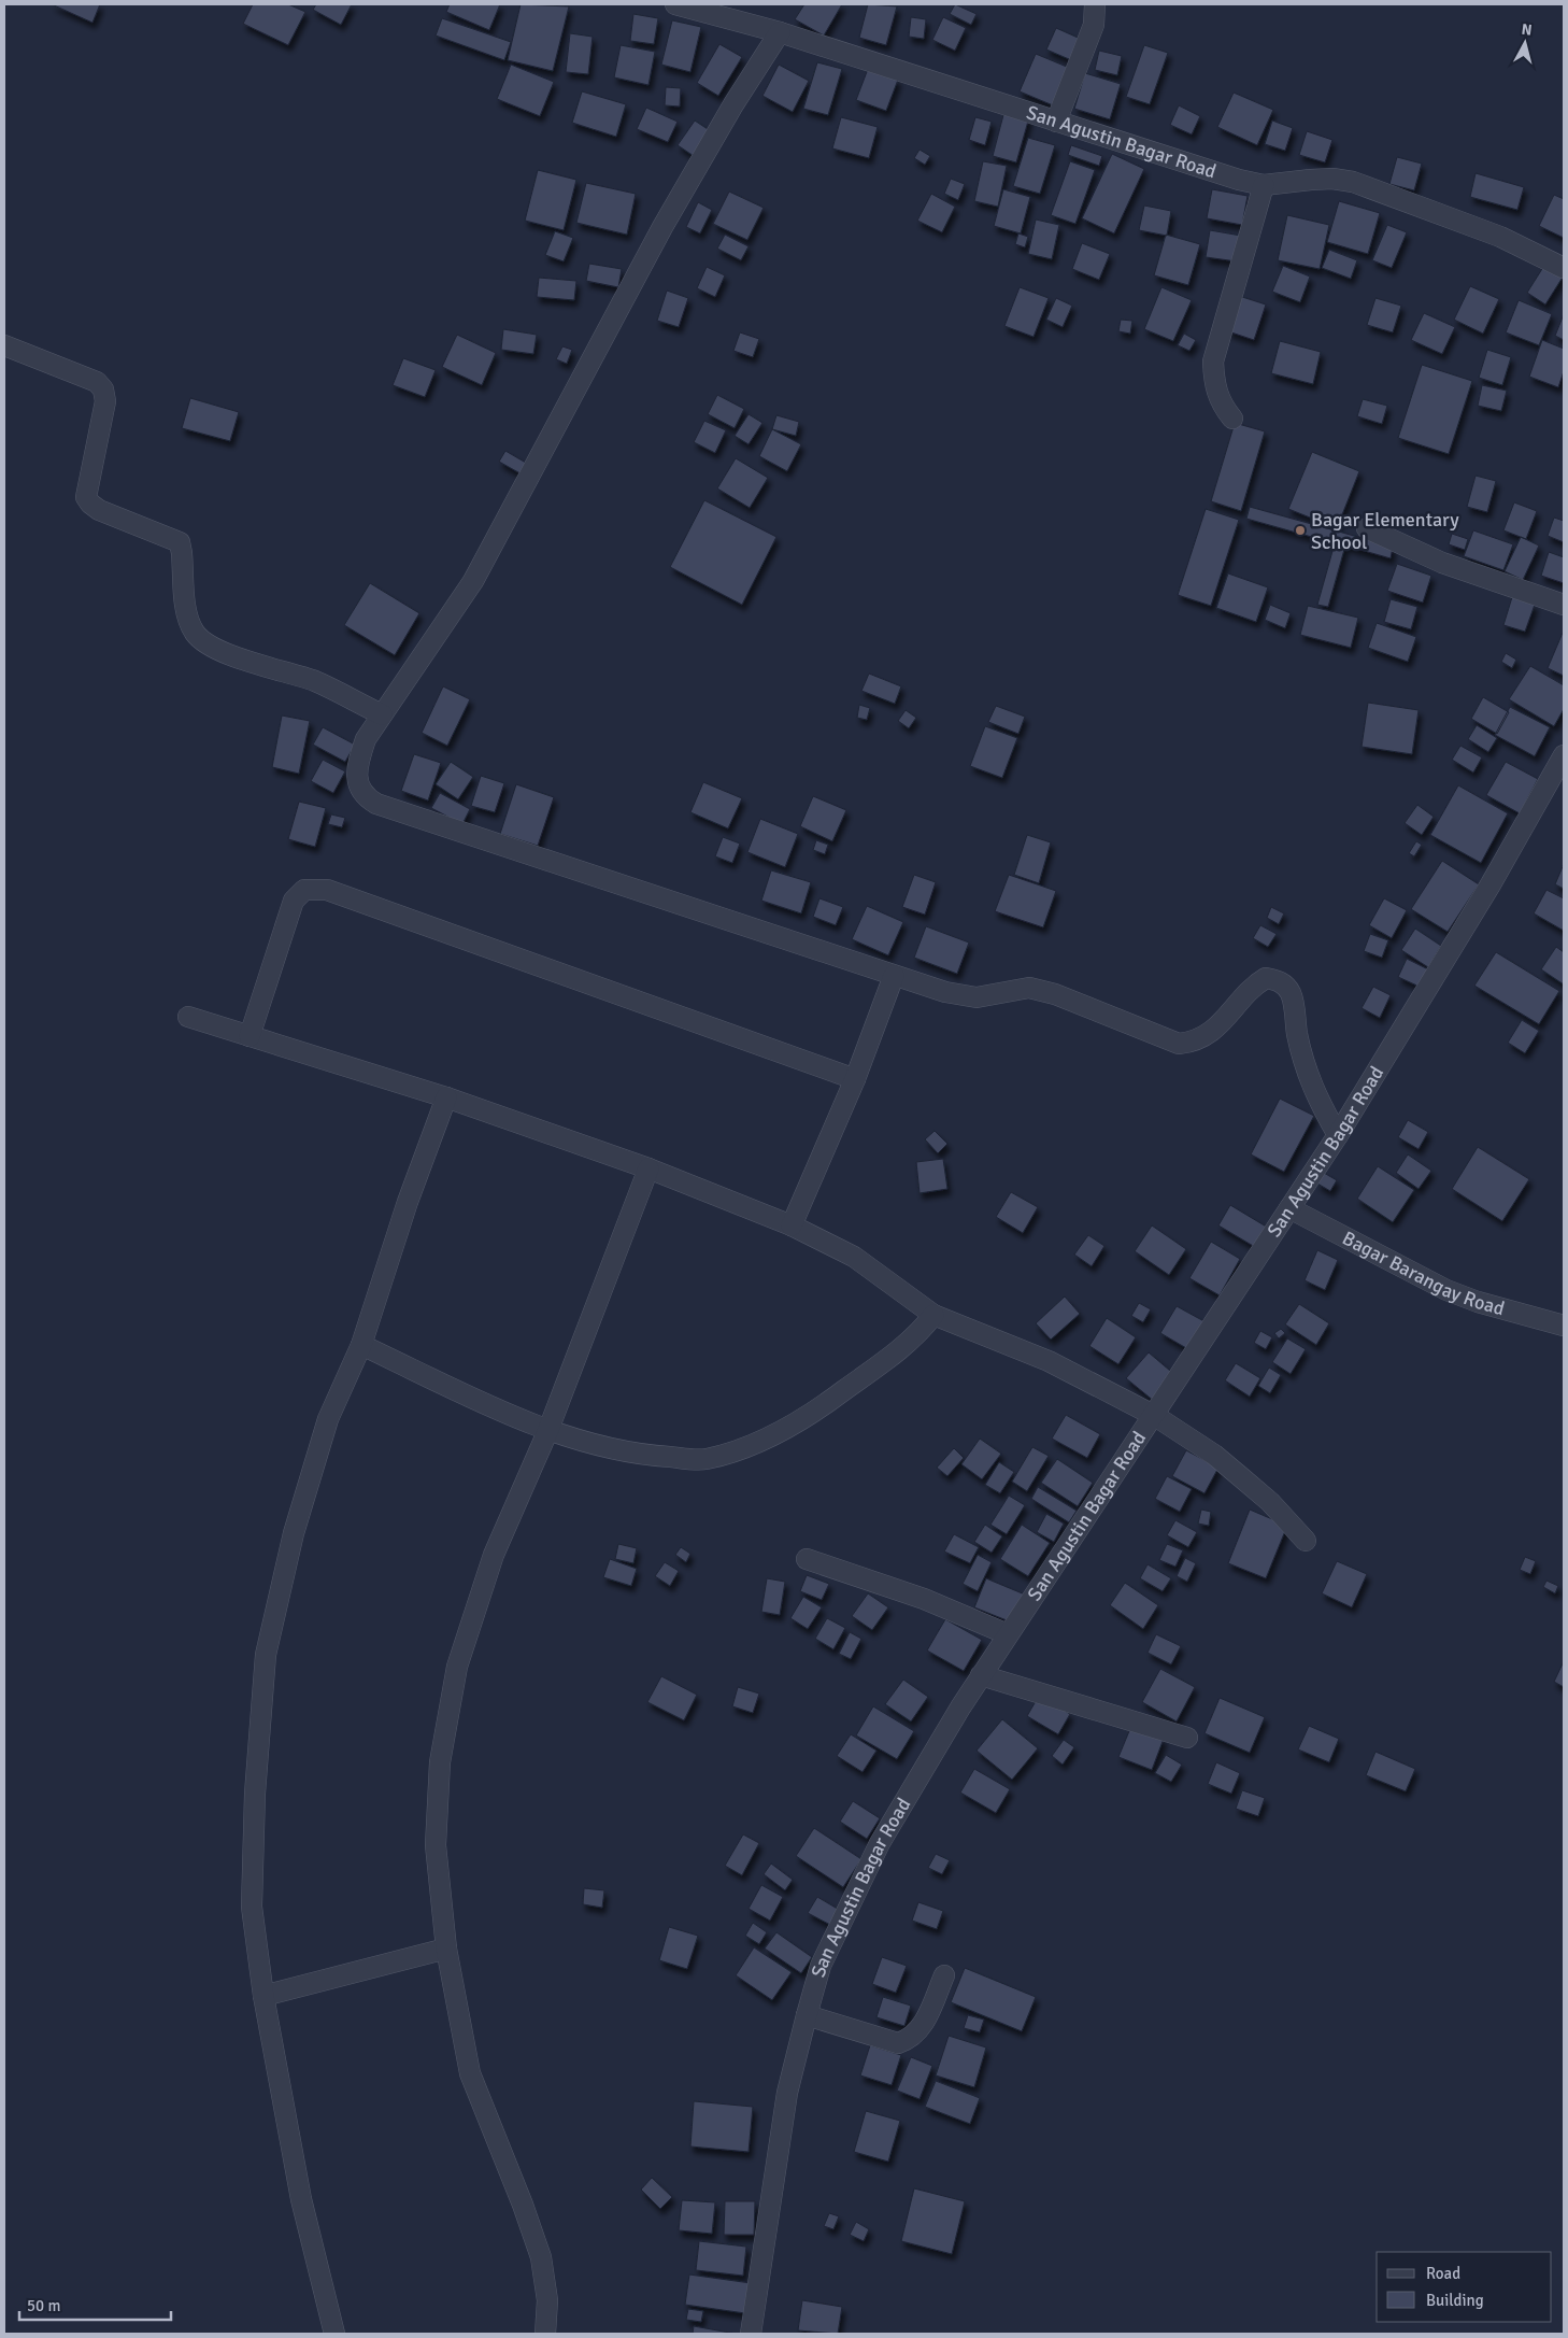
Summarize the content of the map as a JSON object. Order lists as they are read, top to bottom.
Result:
{
  "streets": {
    "street": ["San Agustin Bagar Road", "Bagar Barangay Road"]
  },
  "crossings": [
    ["San Agustin Bagar Road", "Bagar Barangay Road"]
  ],
  "places": ["Bagar Elementary School"],
  "legend": ["Road", "Building"],
  "scale_bar": "50 m",
  "north": "top"
}
